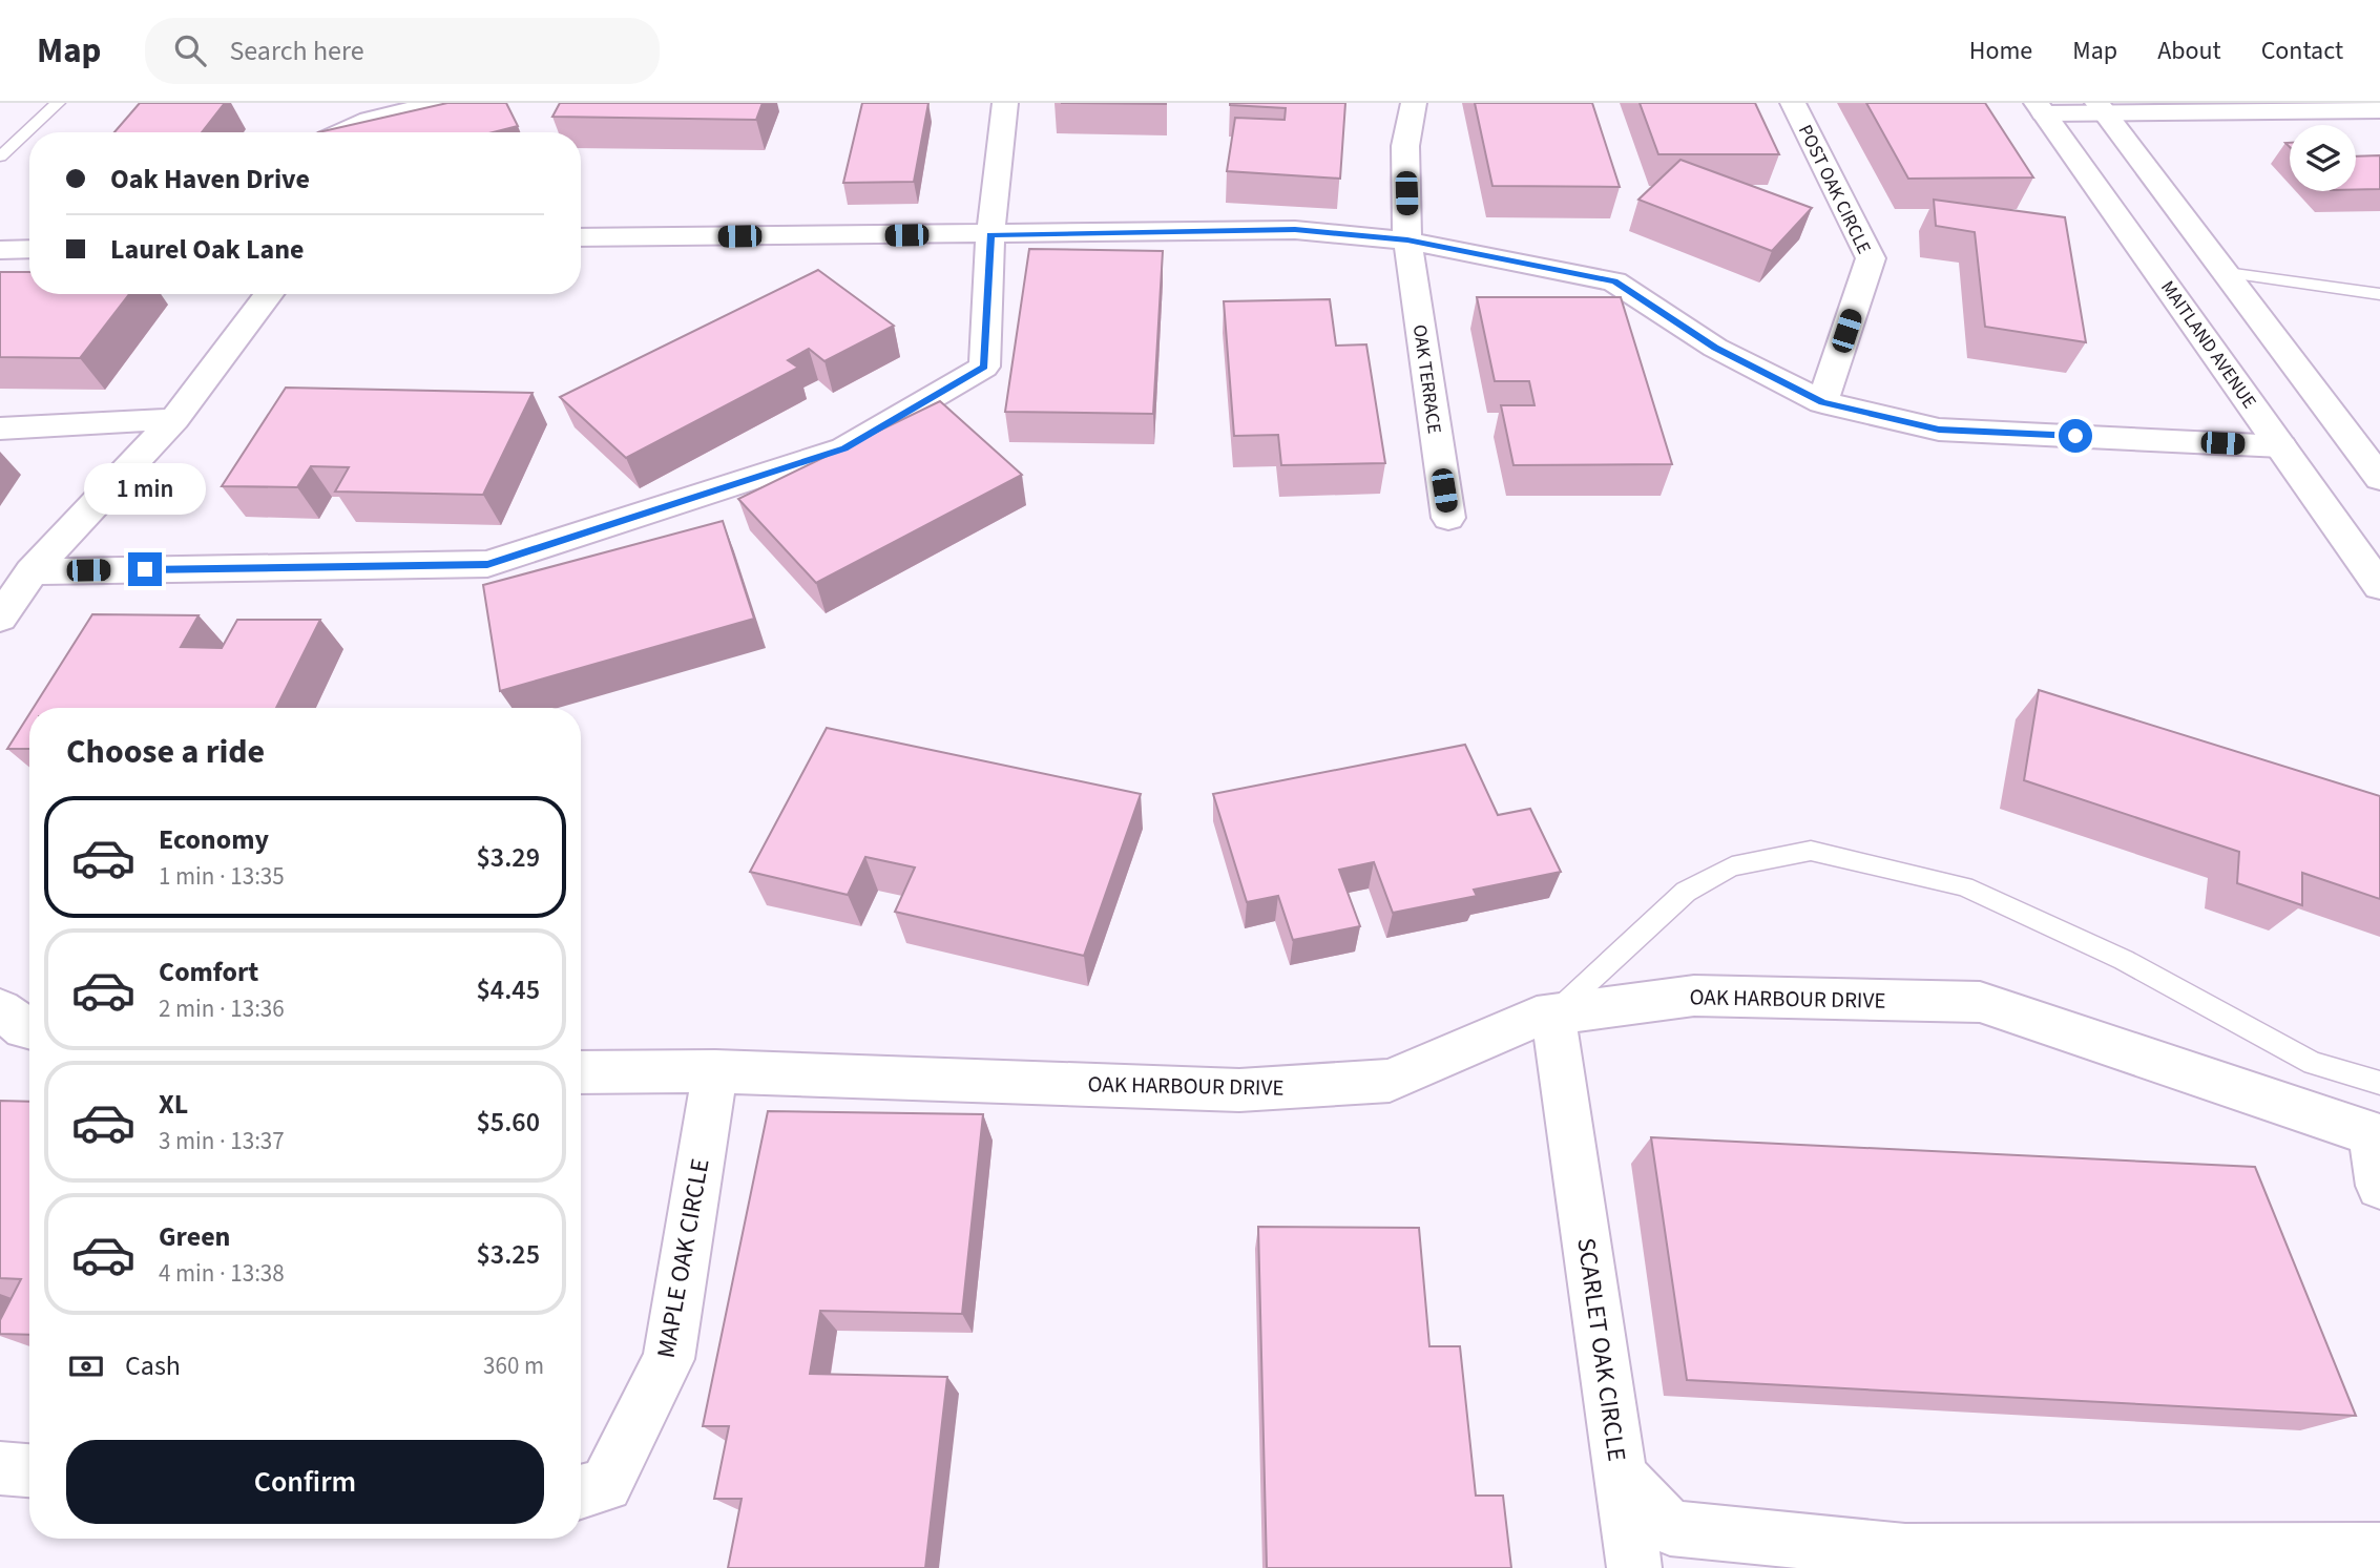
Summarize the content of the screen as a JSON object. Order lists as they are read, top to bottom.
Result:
{
  "streets": {
    "street": [
      "POST OAK CIRCLE",
      "MAITLAND AVENUE",
      "OAK TERRACE",
      "OAK HARBOUR DRIVE",
      "MAPLE OAK CIRCLE",
      "SCARLET OAK CIRCLE"
    ]
  },
  "crossings": [
    ["OAK HARBOUR DRIVE", "MAPLE OAK CIRCLE"],
    ["OAK HARBOUR DRIVE", "SCARLET OAK CIRCLE"]
  ],
  "page": {
    "header": "Map",
    "search": "Search here",
    "nav": [
      "Home",
      "Map",
      "About",
      "Contact"
    ],
    "banner": ["Oak Haven Drive", "Laurel Oak Lane"],
    "bubble": "1 min",
    "heading": "Choose a ride",
    "list": [
      {
        "name": "Economy",
        "note": "1 min · 13:35",
        "value": "$3.29"
      },
      {
        "name": "Comfort",
        "note": "2 min · 13:36",
        "value": "$4.45"
      },
      {
        "name": "XL",
        "note": "3 min · 13:37",
        "value": "$5.60"
      },
      {
        "name": "Green",
        "note": "4 min · 13:38",
        "value": "$3.25"
      }
    ],
    "pay": ["Cash", "360 m"],
    "buttons": "Confirm"
  }
}
